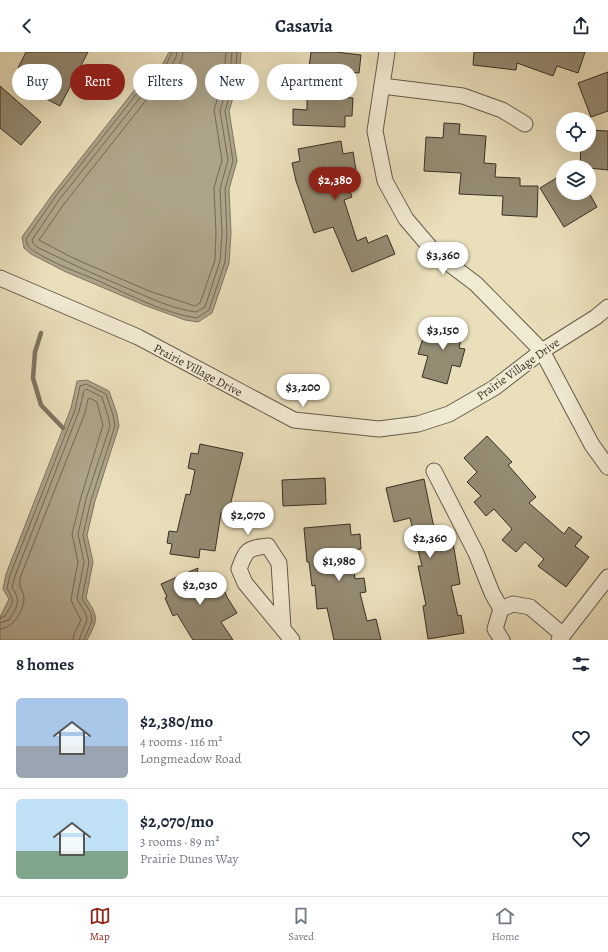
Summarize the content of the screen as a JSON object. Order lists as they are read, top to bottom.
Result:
{
  "streets": {
    "street": ["Prairie Village Drive"]
  },
  "page": {
    "header": "Casavia",
    "chip": [
      "Buy",
      "Rent",
      "Filters",
      "New",
      "Apartment"
    ],
    "price": [
      "$2,380",
      "$3,360",
      "$3,150",
      "$3,200",
      "$2,070",
      "$2,360",
      "$1,980",
      "$2,030"
    ],
    "heading": "8 homes",
    "list": [
      {
        "name": "$2,380/mo",
        "note": "4 rooms · 116 m² · Longmeadow Road"
      },
      {
        "name": "$2,070/mo",
        "note": "3 rooms · 89 m² · Prairie Dunes Way"
      }
    ],
    "tabs": ["Map", "Saved", "Home"]
  }
}
